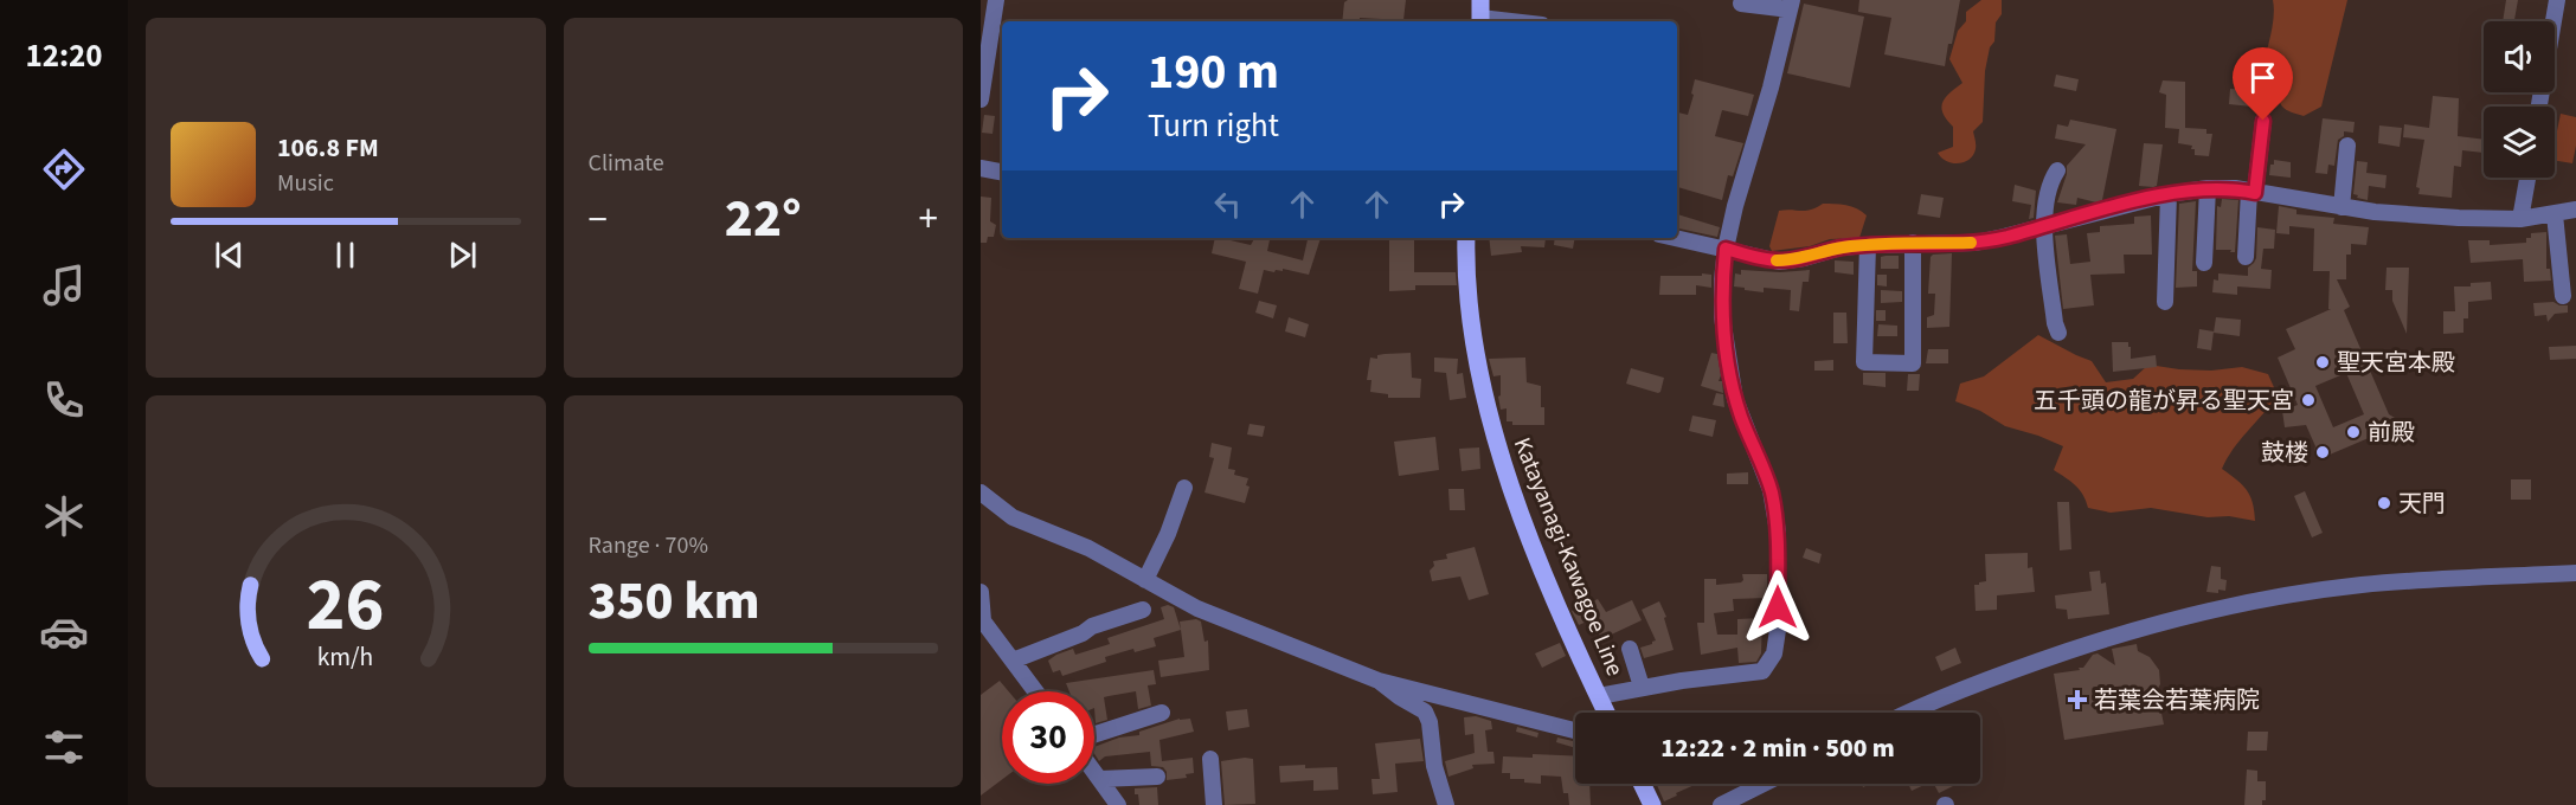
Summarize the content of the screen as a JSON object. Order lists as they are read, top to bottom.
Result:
{
  "streets": {
    "main road": ["Katayanagi-Kawagoe Line"]
  },
  "places": {
    "other": [
      "聖天宮本殿",
      "五千頭の龍が昇る聖天宮",
      "前殿",
      "鼓楼",
      "天門"
    ],
    "health": ["若葉会若葉病院"]
  },
  "page": {
    "tabs": "12:20",
    "tile": [
      "Climate",
      ["Range · 70%", "350 km"]
    ],
    "turn": ["190 m", "Turn right"],
    "song": ["106.8 FM", "Music"],
    "heat": ["−", "22°", "+"],
    "limit": "30",
    "trip": "12:22 · 2 min · 500 m",
    "gauge": ["26", "km/h"]
  }
}
